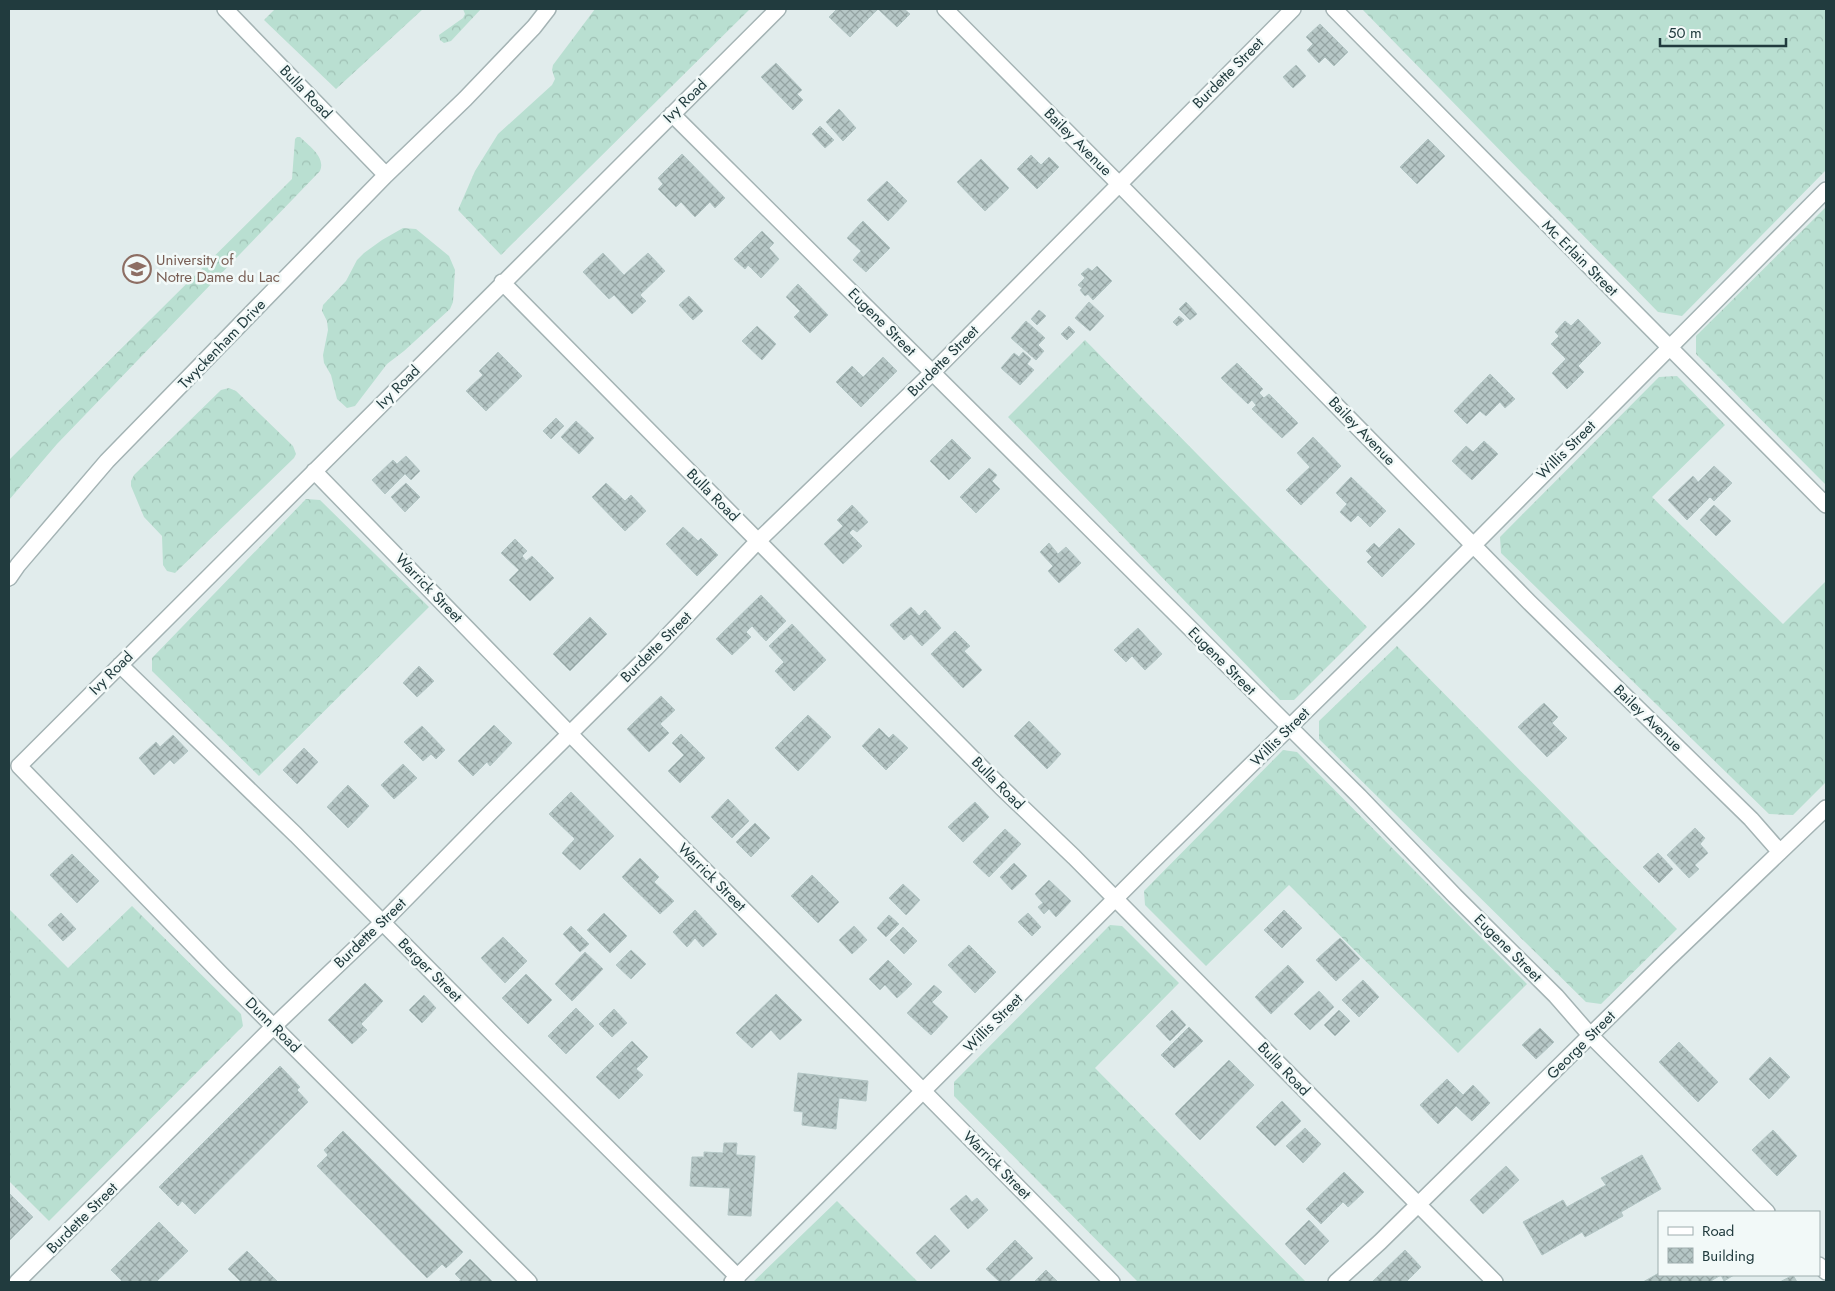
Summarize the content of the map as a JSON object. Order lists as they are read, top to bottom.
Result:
{
  "streets": {
    "street": [
      "Burdette Street",
      "Bulla Road",
      "Ivy Road",
      "Bailey Avenue",
      "Mc Erlain Street",
      "Eugene Street",
      "Twyckenham Drive",
      "Willis Street",
      "Warrick Street",
      "Berger Street",
      "Dunn Road",
      "George Street"
    ]
  },
  "crossings": [
    ["Burdette Street", "Bulla Road"],
    ["Burdette Street", "Bailey Avenue"],
    ["Burdette Street", "Eugene Street"],
    ["Burdette Street", "Warrick Street"],
    ["Burdette Street", "Berger Street"],
    ["Burdette Street", "Dunn Road"],
    ["Bulla Road", "Ivy Road"],
    ["Bulla Road", "Twyckenham Drive"],
    ["Bulla Road", "Willis Street"],
    ["Bulla Road", "George Street"],
    ["Ivy Road", "Eugene Street"],
    ["Ivy Road", "Warrick Street"],
    ["Ivy Road", "Berger Street"],
    ["Ivy Road", "Dunn Road"],
    ["Bailey Avenue", "Willis Street"],
    ["Bailey Avenue", "George Street"],
    ["Mc Erlain Street", "Willis Street"],
    ["Eugene Street", "Willis Street"],
    ["Eugene Street", "George Street"],
    ["Willis Street", "Warrick Street"],
    ["Willis Street", "Berger Street"]
  ],
  "places": {
    "school or university": ["University of Notre Dame du Lac"]
  },
  "legend": ["Road", "Building"],
  "scale_bar": "50 m"
}
